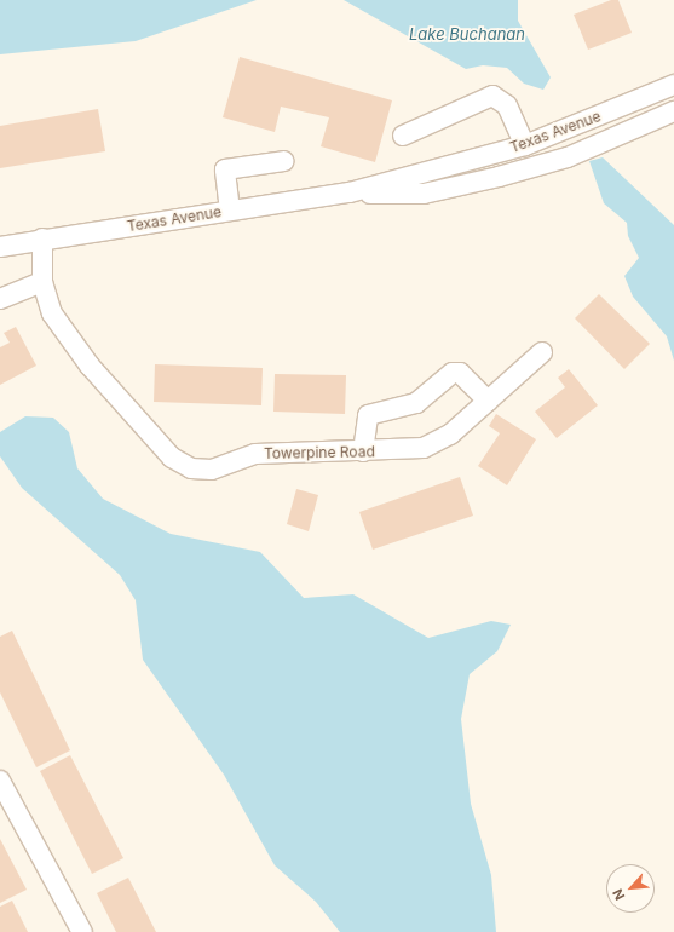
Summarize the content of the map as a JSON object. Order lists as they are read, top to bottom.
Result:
{
  "streets": {
    "street": ["Texas Avenue", "Towerpine Road"]
  },
  "crossings": [
    ["Texas Avenue", "Towerpine Road"]
  ],
  "water": ["Lake Buchanan"],
  "north": "bottom left"
}
